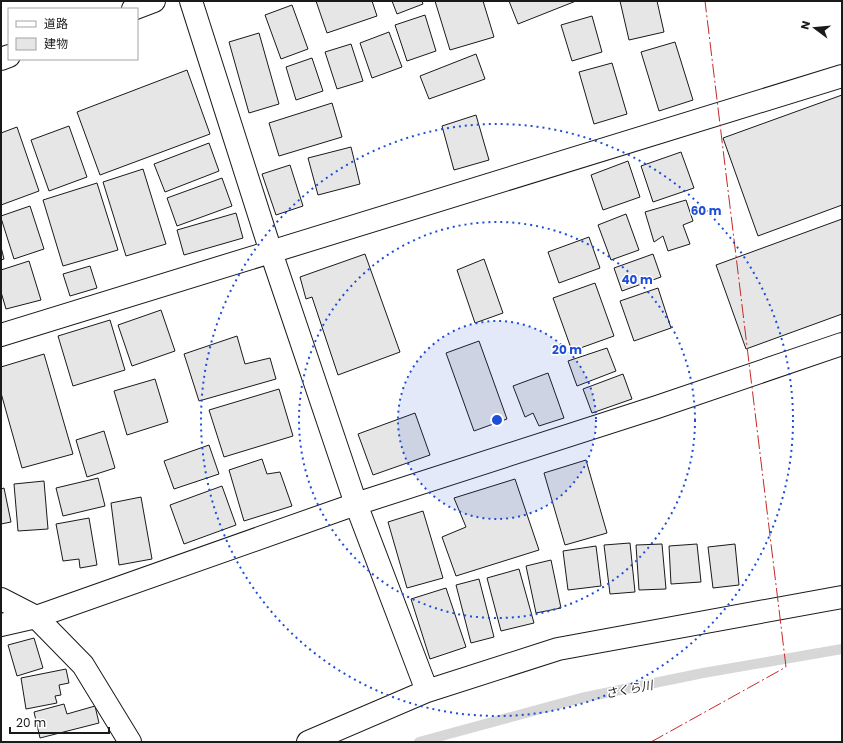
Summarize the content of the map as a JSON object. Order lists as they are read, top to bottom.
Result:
{
  "water": ["さくら川"],
  "legend": ["道路", "建物"],
  "scale_bar": "20 m",
  "north": "left",
  "rings": ["60 m", "40 m", "20 m"]
}
